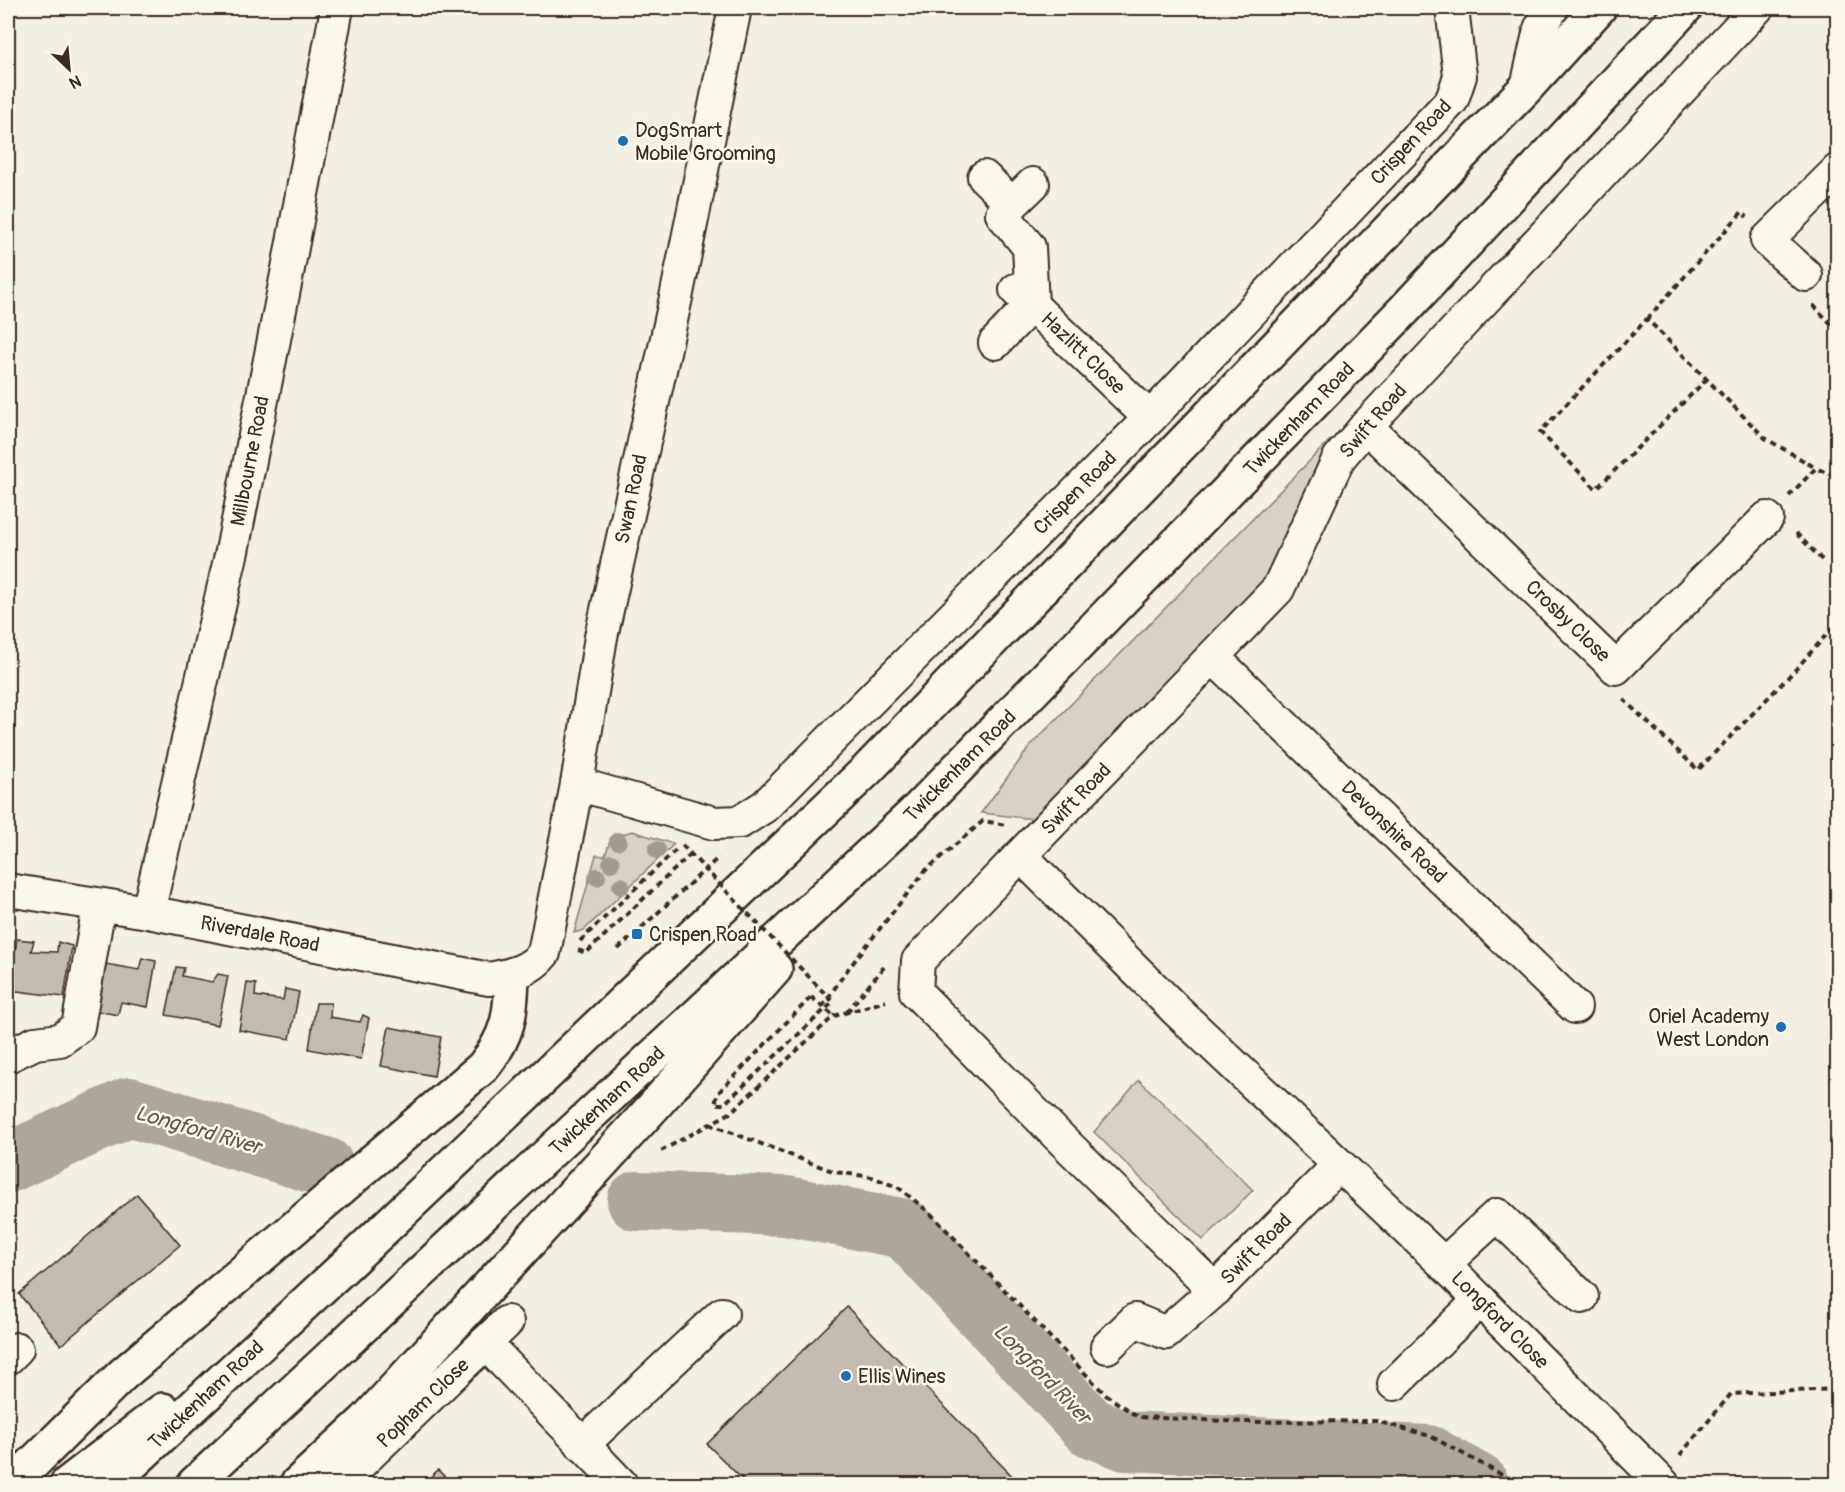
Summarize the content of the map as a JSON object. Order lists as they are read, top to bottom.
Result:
{
  "streets": {
    "highway": ["Twickenham Road"],
    "street": [
      "Crispen Road",
      "Hazlitt Close",
      "Swift Road",
      "Millbourne Road",
      "Swan Road",
      "Crosby Close",
      "Devonshire Road",
      "Riverdale Road",
      "Longford Close",
      "Popham Close"
    ]
  },
  "crossings": [
    ["Crispen Road", "Hazlitt Close"],
    ["Crispen Road", "Swan Road"],
    ["Swift Road", "Crosby Close"],
    ["Swift Road", "Devonshire Road"],
    ["Millbourne Road", "Riverdale Road"],
    ["Swan Road", "Riverdale Road"]
  ],
  "water": ["Longford River"],
  "places": {
    "other": ["DogSmart Mobile Grooming", "Oriel Academy West London", "Ellis Wines"],
    "transit": ["Crispen Road"]
  },
  "north": "bottom right"
}
